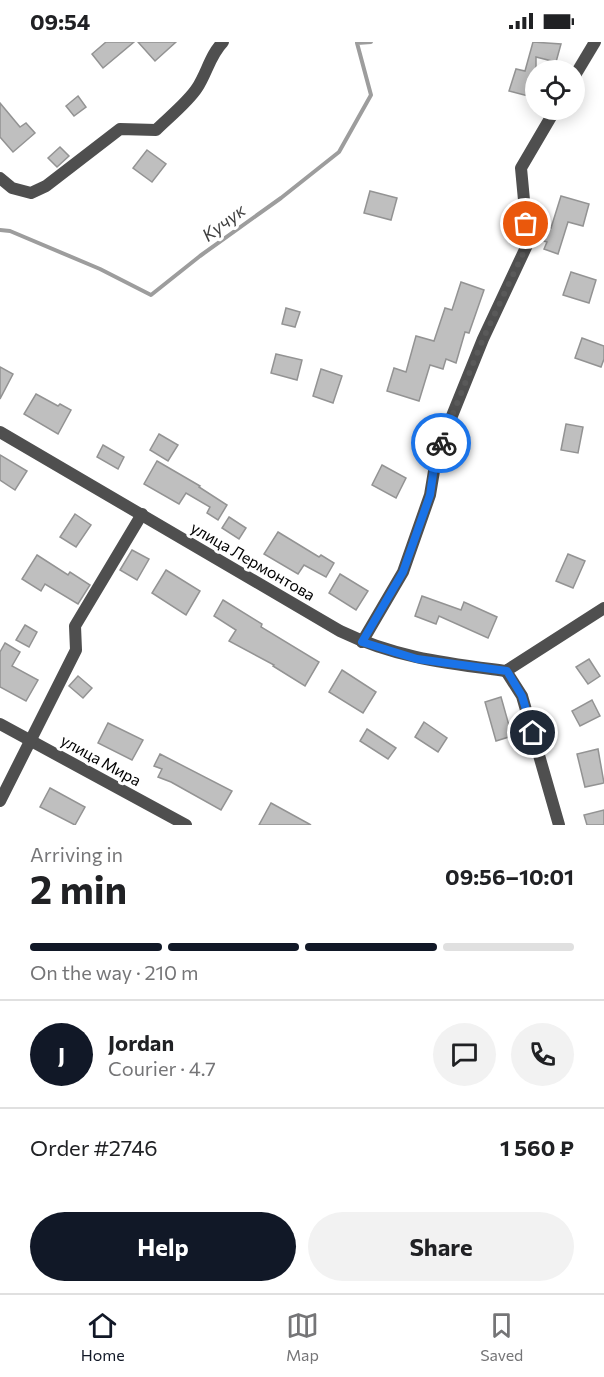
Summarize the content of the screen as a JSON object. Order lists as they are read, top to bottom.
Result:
{
  "streets": {
    "street": ["улица Лермонтова", "улица Мира"]
  },
  "water": ["Кучук"],
  "page": {
    "status": "09:54",
    "heading": ["2 min", "Arriving in", "09:56–10:01"],
    "panel": [
      "Jordan",
      "Courier · 4.7",
      "Order #2746",
      "1 560 ₽"
    ],
    "bar": "On the way · 210 m",
    "round": "J",
    "buttons": ["Help", "Share"],
    "tabs": ["Home", "Map", "Saved"]
  }
}
